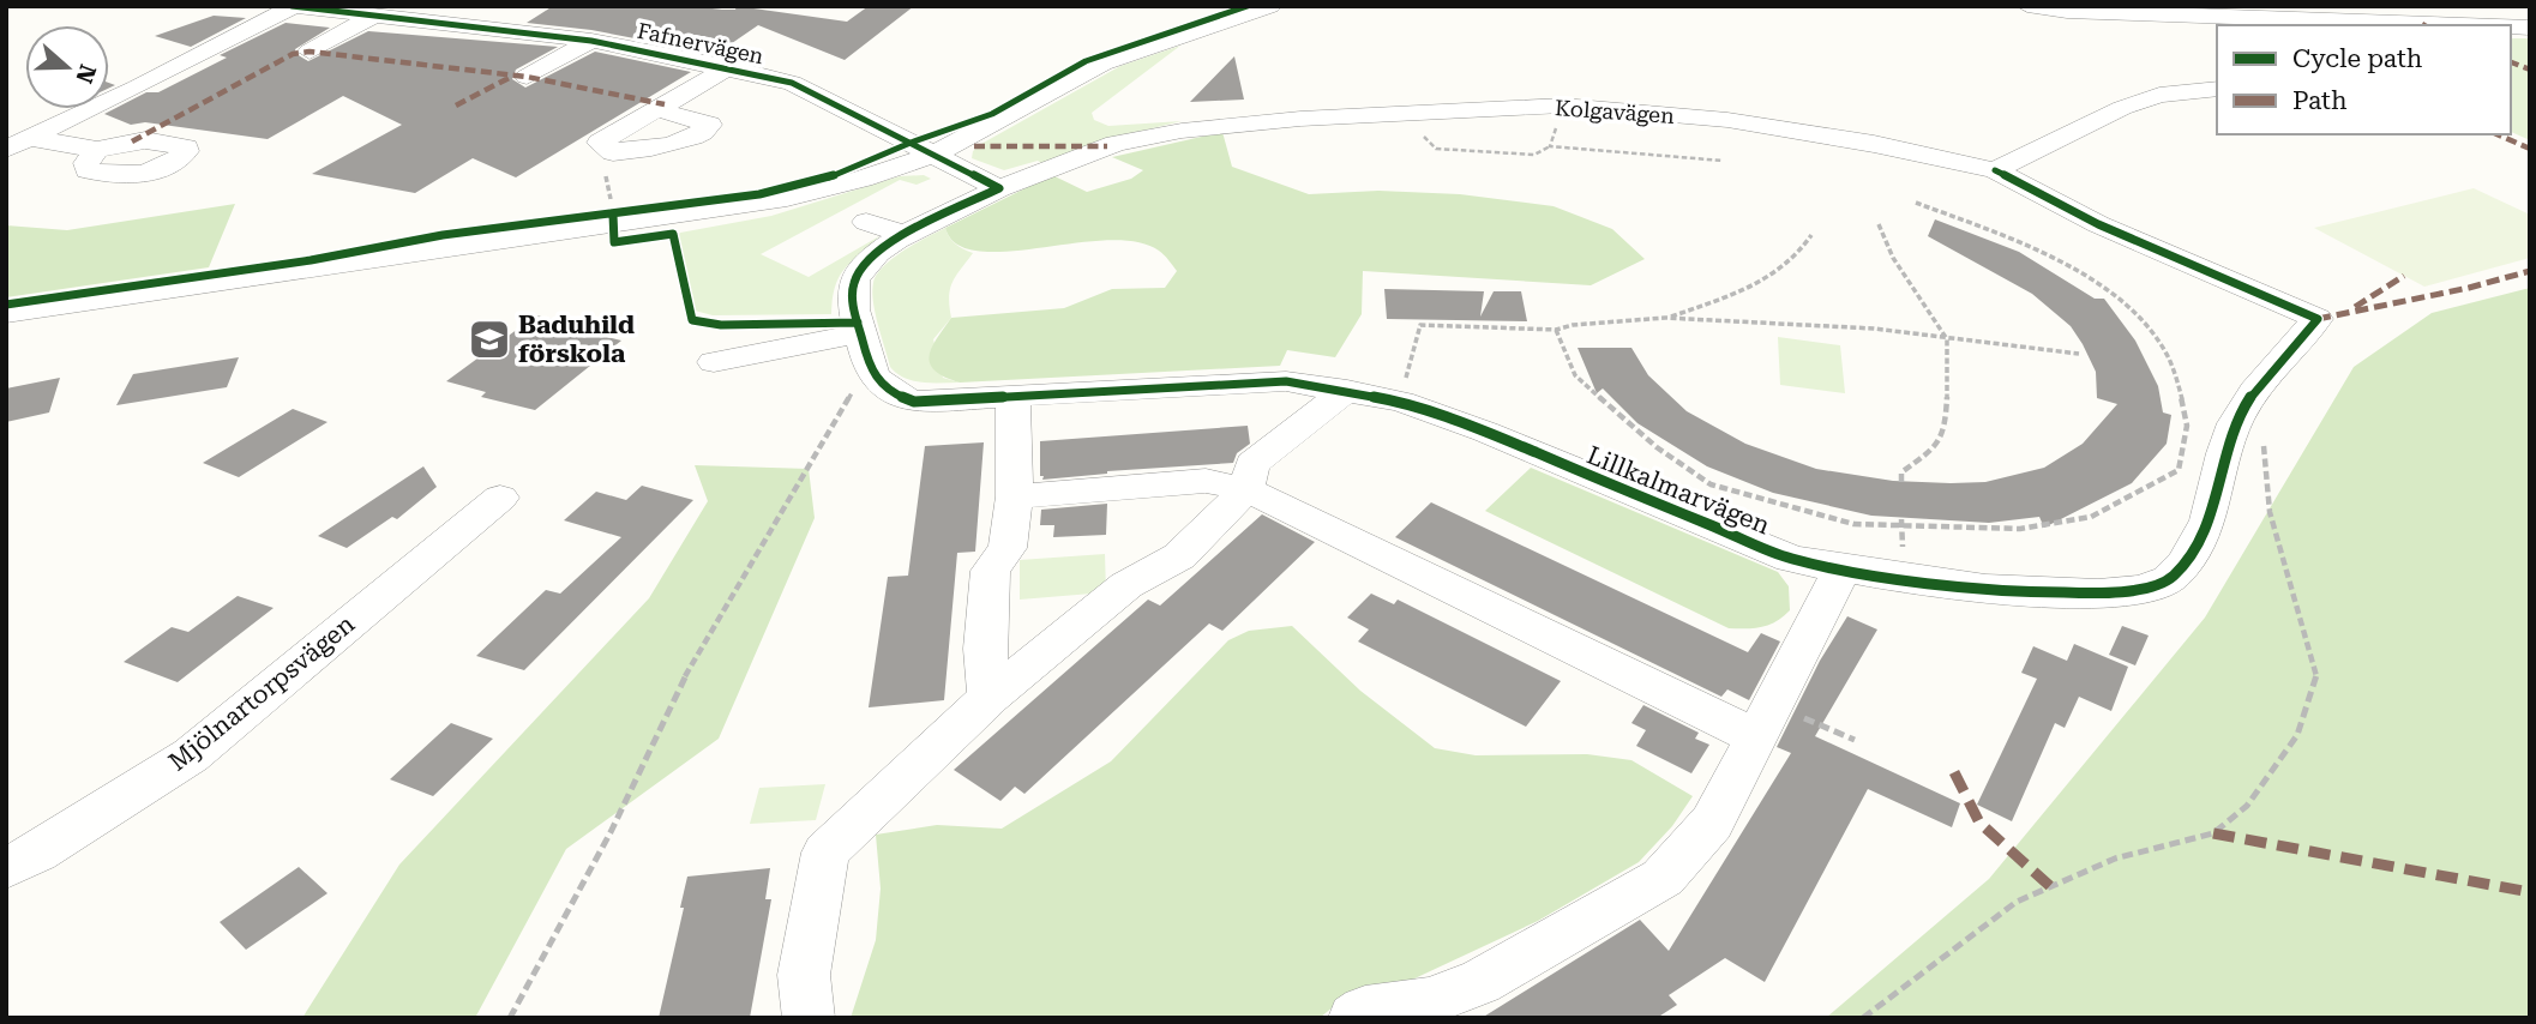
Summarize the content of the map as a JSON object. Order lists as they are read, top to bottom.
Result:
{
  "streets": {
    "street": [
      "Fafnervägen",
      "Kolgavägen",
      "Lillkalmarvägen",
      "Mjölnartorpsvägen"
    ]
  },
  "crossings": [
    ["Kolgavägen", "Lillkalmarvägen"]
  ],
  "places": {
    "school or university": ["Baduhild förskola"]
  },
  "legend": ["Cycle path", "Path"],
  "north": "right"
}
